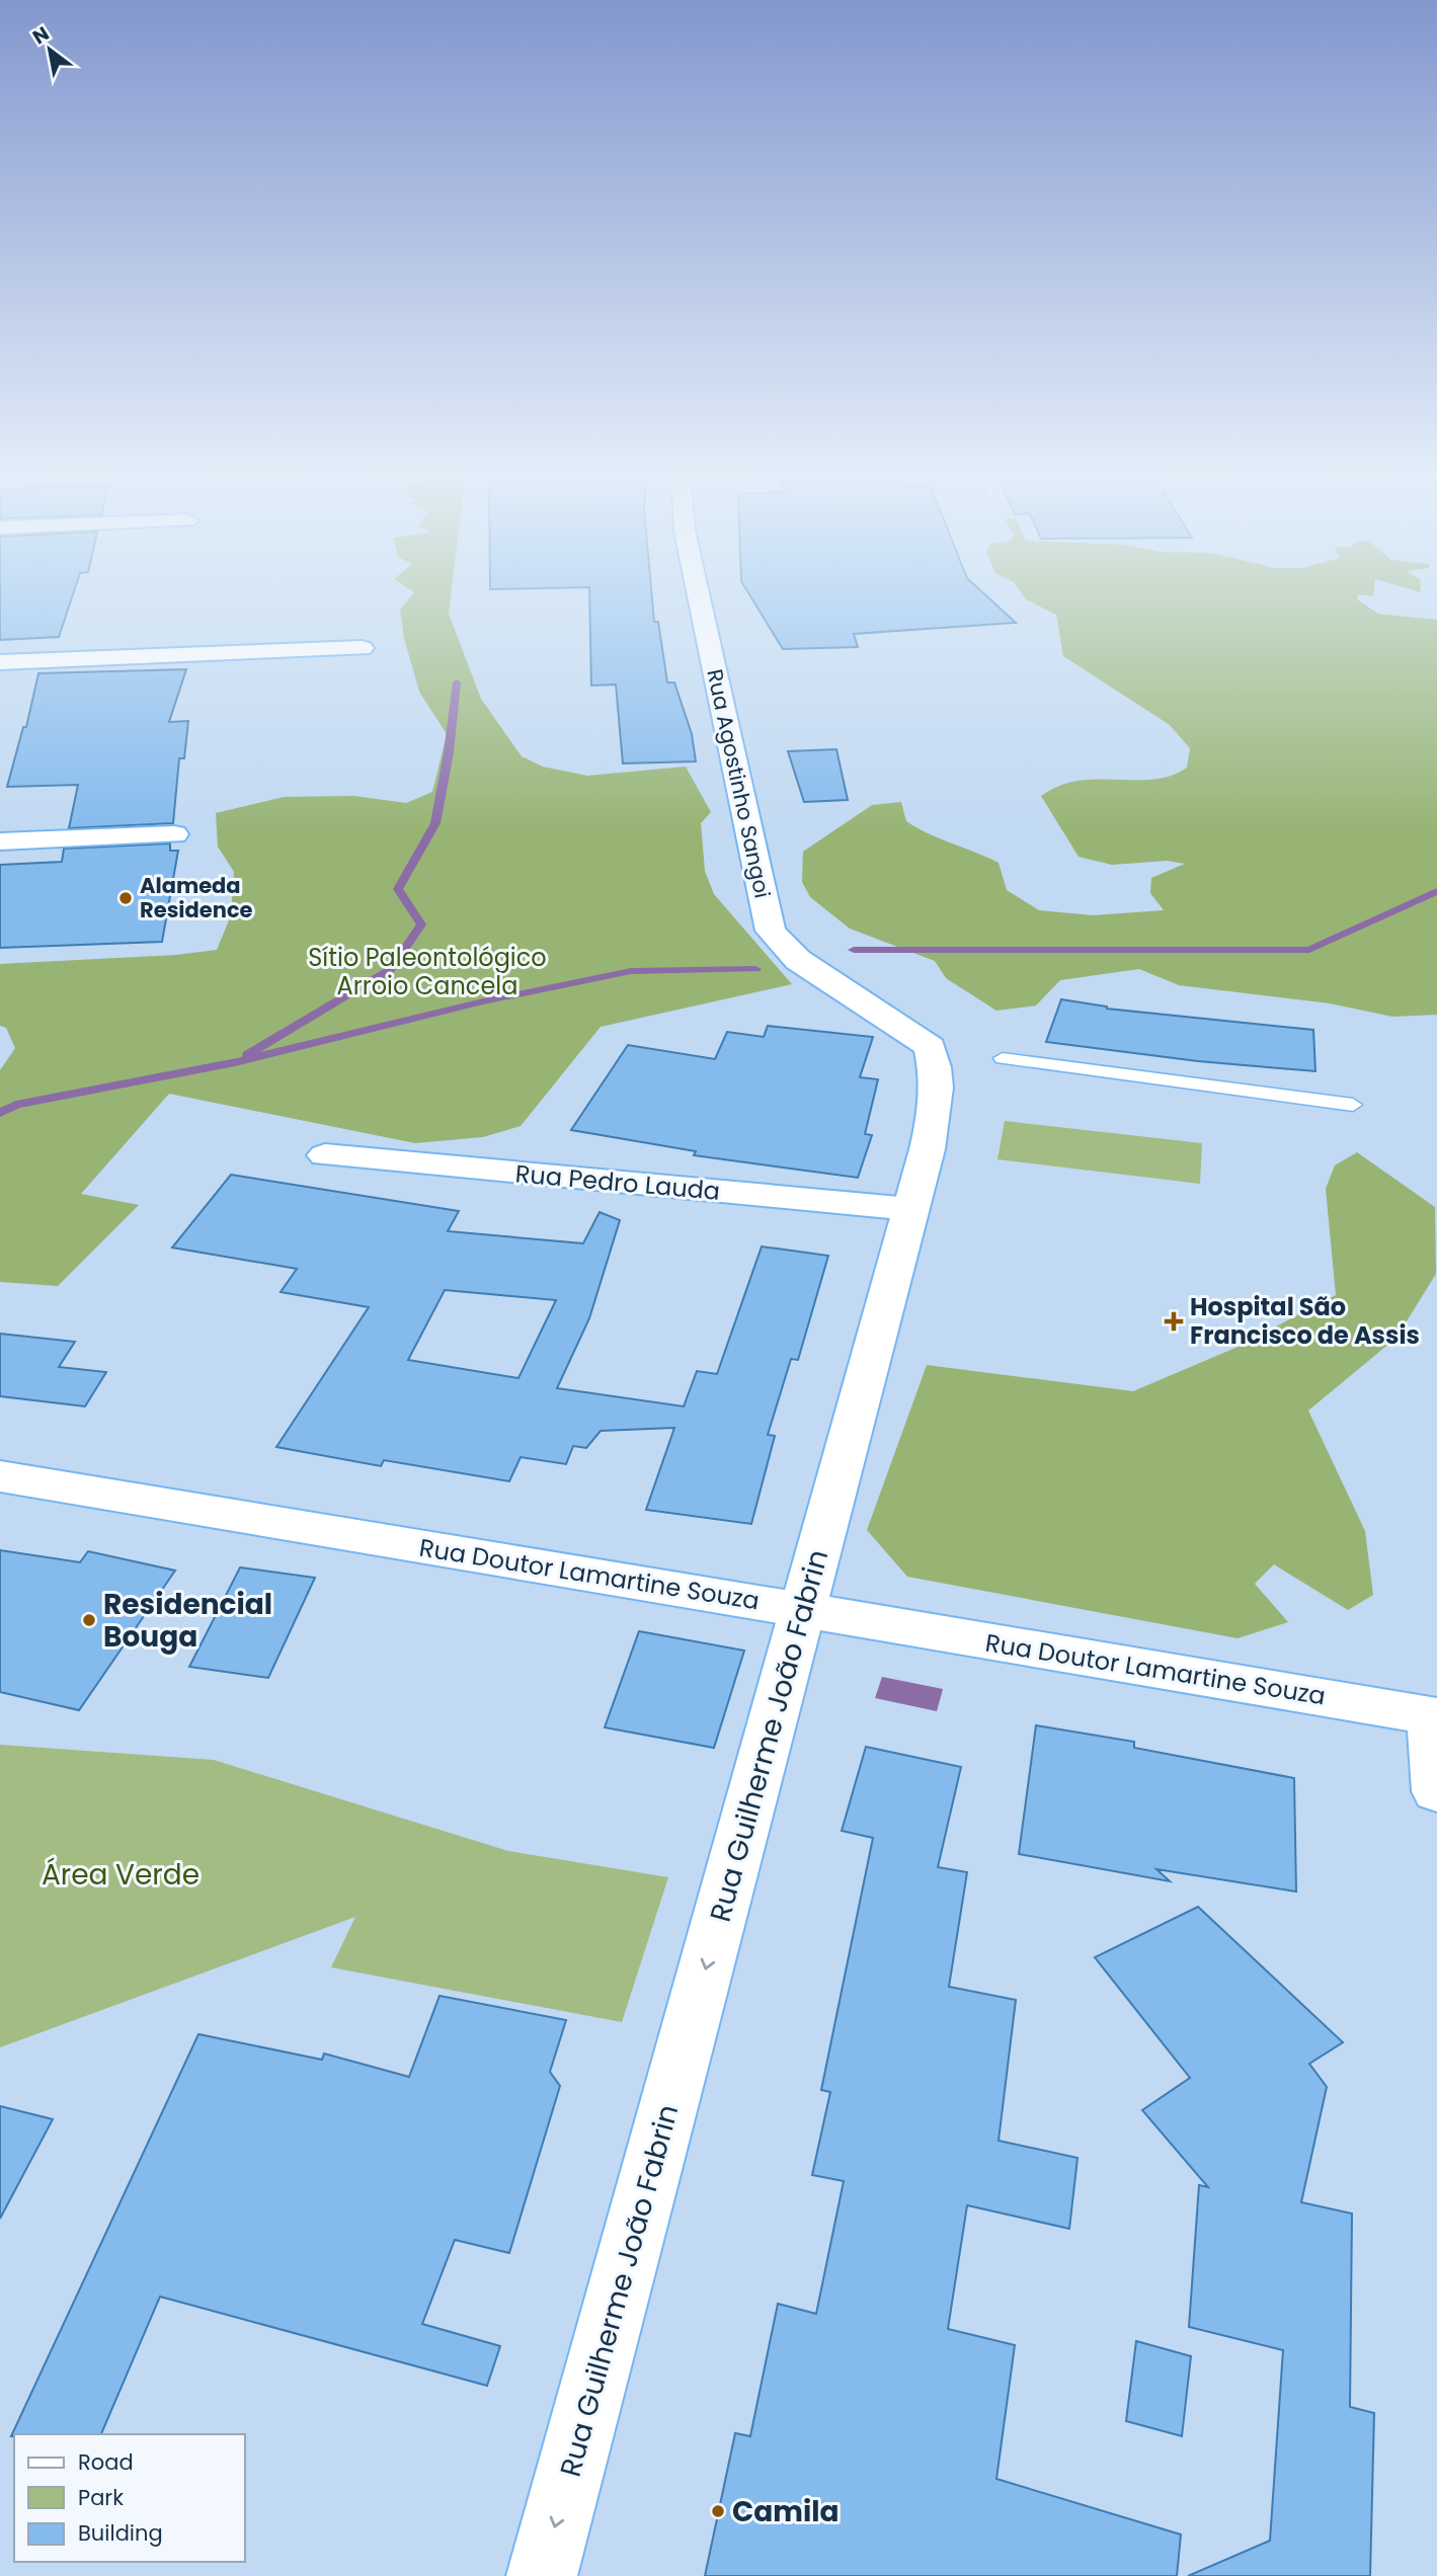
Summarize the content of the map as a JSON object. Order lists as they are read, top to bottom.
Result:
{
  "streets": {
    "street": [
      "Rua Agostinho Sangoi",
      "Rua Pedro Lauda",
      "Rua Doutor Lamartine Souza",
      "Rua Guilherme João Fabrin"
    ]
  },
  "crossings": [
    ["Rua Agostinho Sangoi", "Rua Guilherme João Fabrin"],
    ["Rua Pedro Lauda", "Rua Guilherme João Fabrin"],
    ["Rua Doutor Lamartine Souza", "Rua Guilherme João Fabrin"]
  ],
  "one_way": ["Rua Guilherme João Fabrin"],
  "parks": ["Sítio Paleontológico Arroio Cancela", "Área Verde"],
  "places": {
    "other": ["Alameda Residence", "Residencial Bouga", "Camila"],
    "health": ["Hospital São Francisco de Assis"]
  },
  "legend": ["Road", "Park", "Building"],
  "north": "top left"
}
